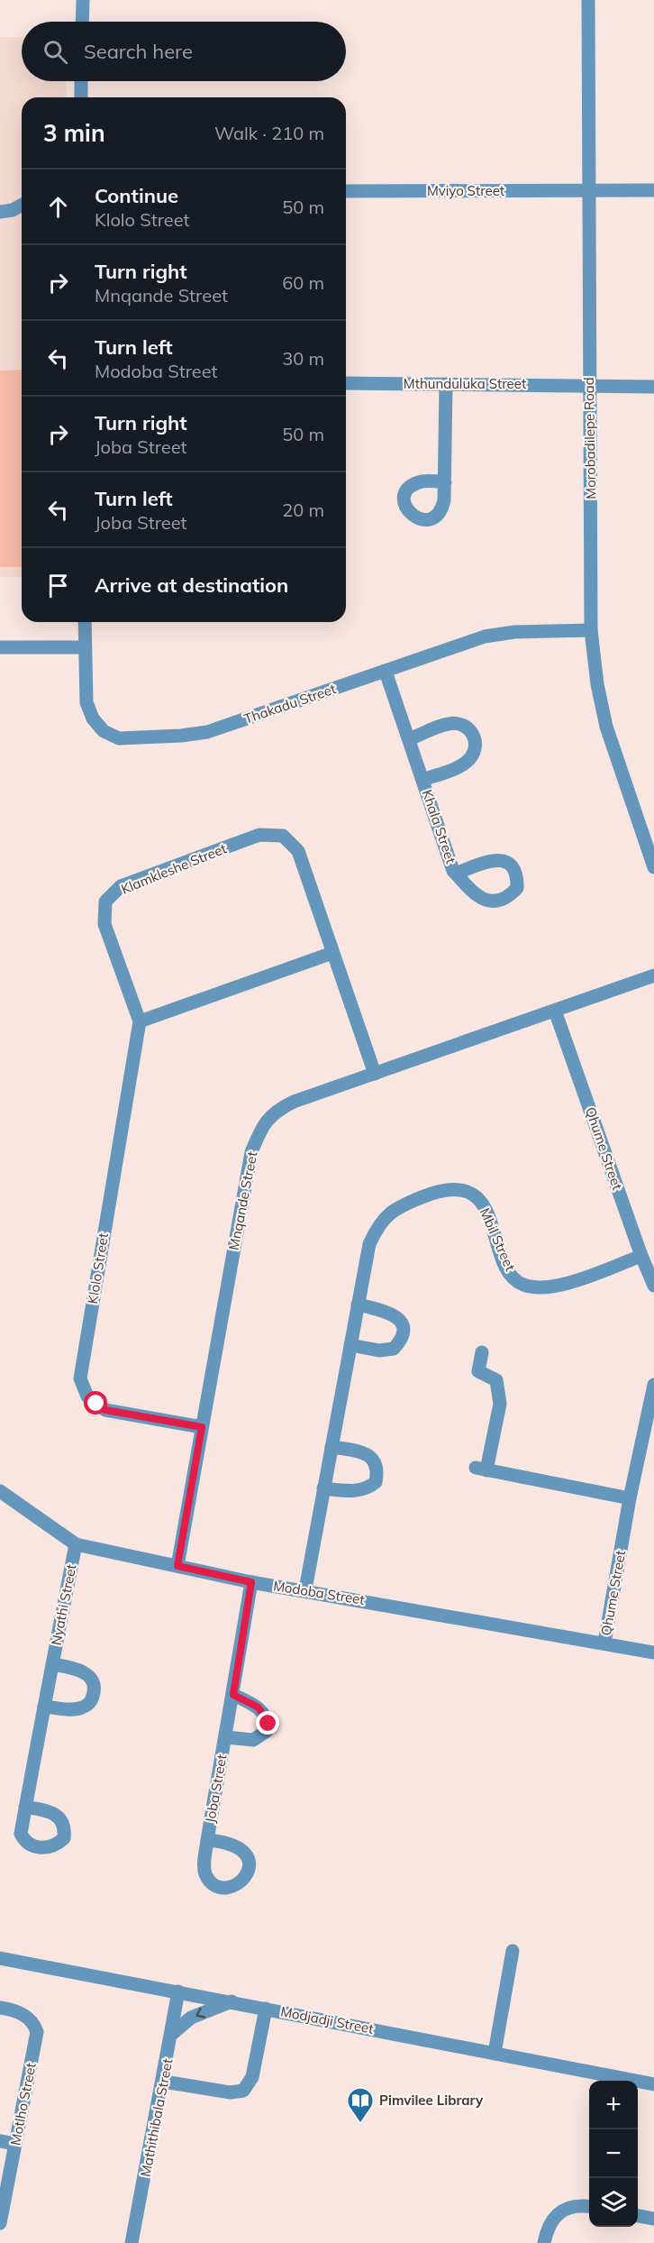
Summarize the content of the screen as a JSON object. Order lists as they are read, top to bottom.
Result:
{
  "streets": {
    "street": [
      "Mviyo Street",
      "Mthunduluka Street",
      "Morobadilepe Road",
      "Thakadu Street",
      "Khala Street",
      "Klamkleshe Street",
      "Qhume Street",
      "Mnqande Street",
      "Mbil Street",
      "Klolo Street",
      "Modoba Street",
      "Nyathi Street",
      "Joba Street",
      "Modjadji Street",
      "Motlho Street",
      "Mathithibala Street"
    ]
  },
  "crossings": [
    ["Mviyo Street", "Morobadilepe Road"],
    ["Mthunduluka Street", "Morobadilepe Road"],
    ["Morobadilepe Road", "Thakadu Street"],
    ["Thakadu Street", "Khala Street"],
    ["Klamkleshe Street", "Mnqande Street"],
    ["Klamkleshe Street", "Klolo Street"],
    ["Qhume Street", "Mnqande Street"],
    ["Qhume Street", "Mbil Street"],
    ["Qhume Street", "Modoba Street"],
    ["Mnqande Street", "Klolo Street"],
    ["Mnqande Street", "Modoba Street"],
    ["Mbil Street", "Modoba Street"],
    ["Modoba Street", "Nyathi Street"],
    ["Modoba Street", "Joba Street"],
    ["Modjadji Street", "Mathithibala Street"]
  ],
  "places": {
    "library": ["Pimvilee Library"]
  },
  "page": {
    "search": "Search here",
    "heading": ["3 min", "Walk · 210 m"],
    "list": [
      ["Continue", "Klolo Street", "50 m"],
      ["Turn right", "Mnqande Street", "60 m"],
      ["Turn left", "Modoba Street", "30 m"],
      ["Turn right", "Joba Street", "50 m"],
      ["Turn left", "Joba Street", "20 m"],
      "Arrive at destination"
    ],
    "map_buttons": ["+", "−"]
  }
}
